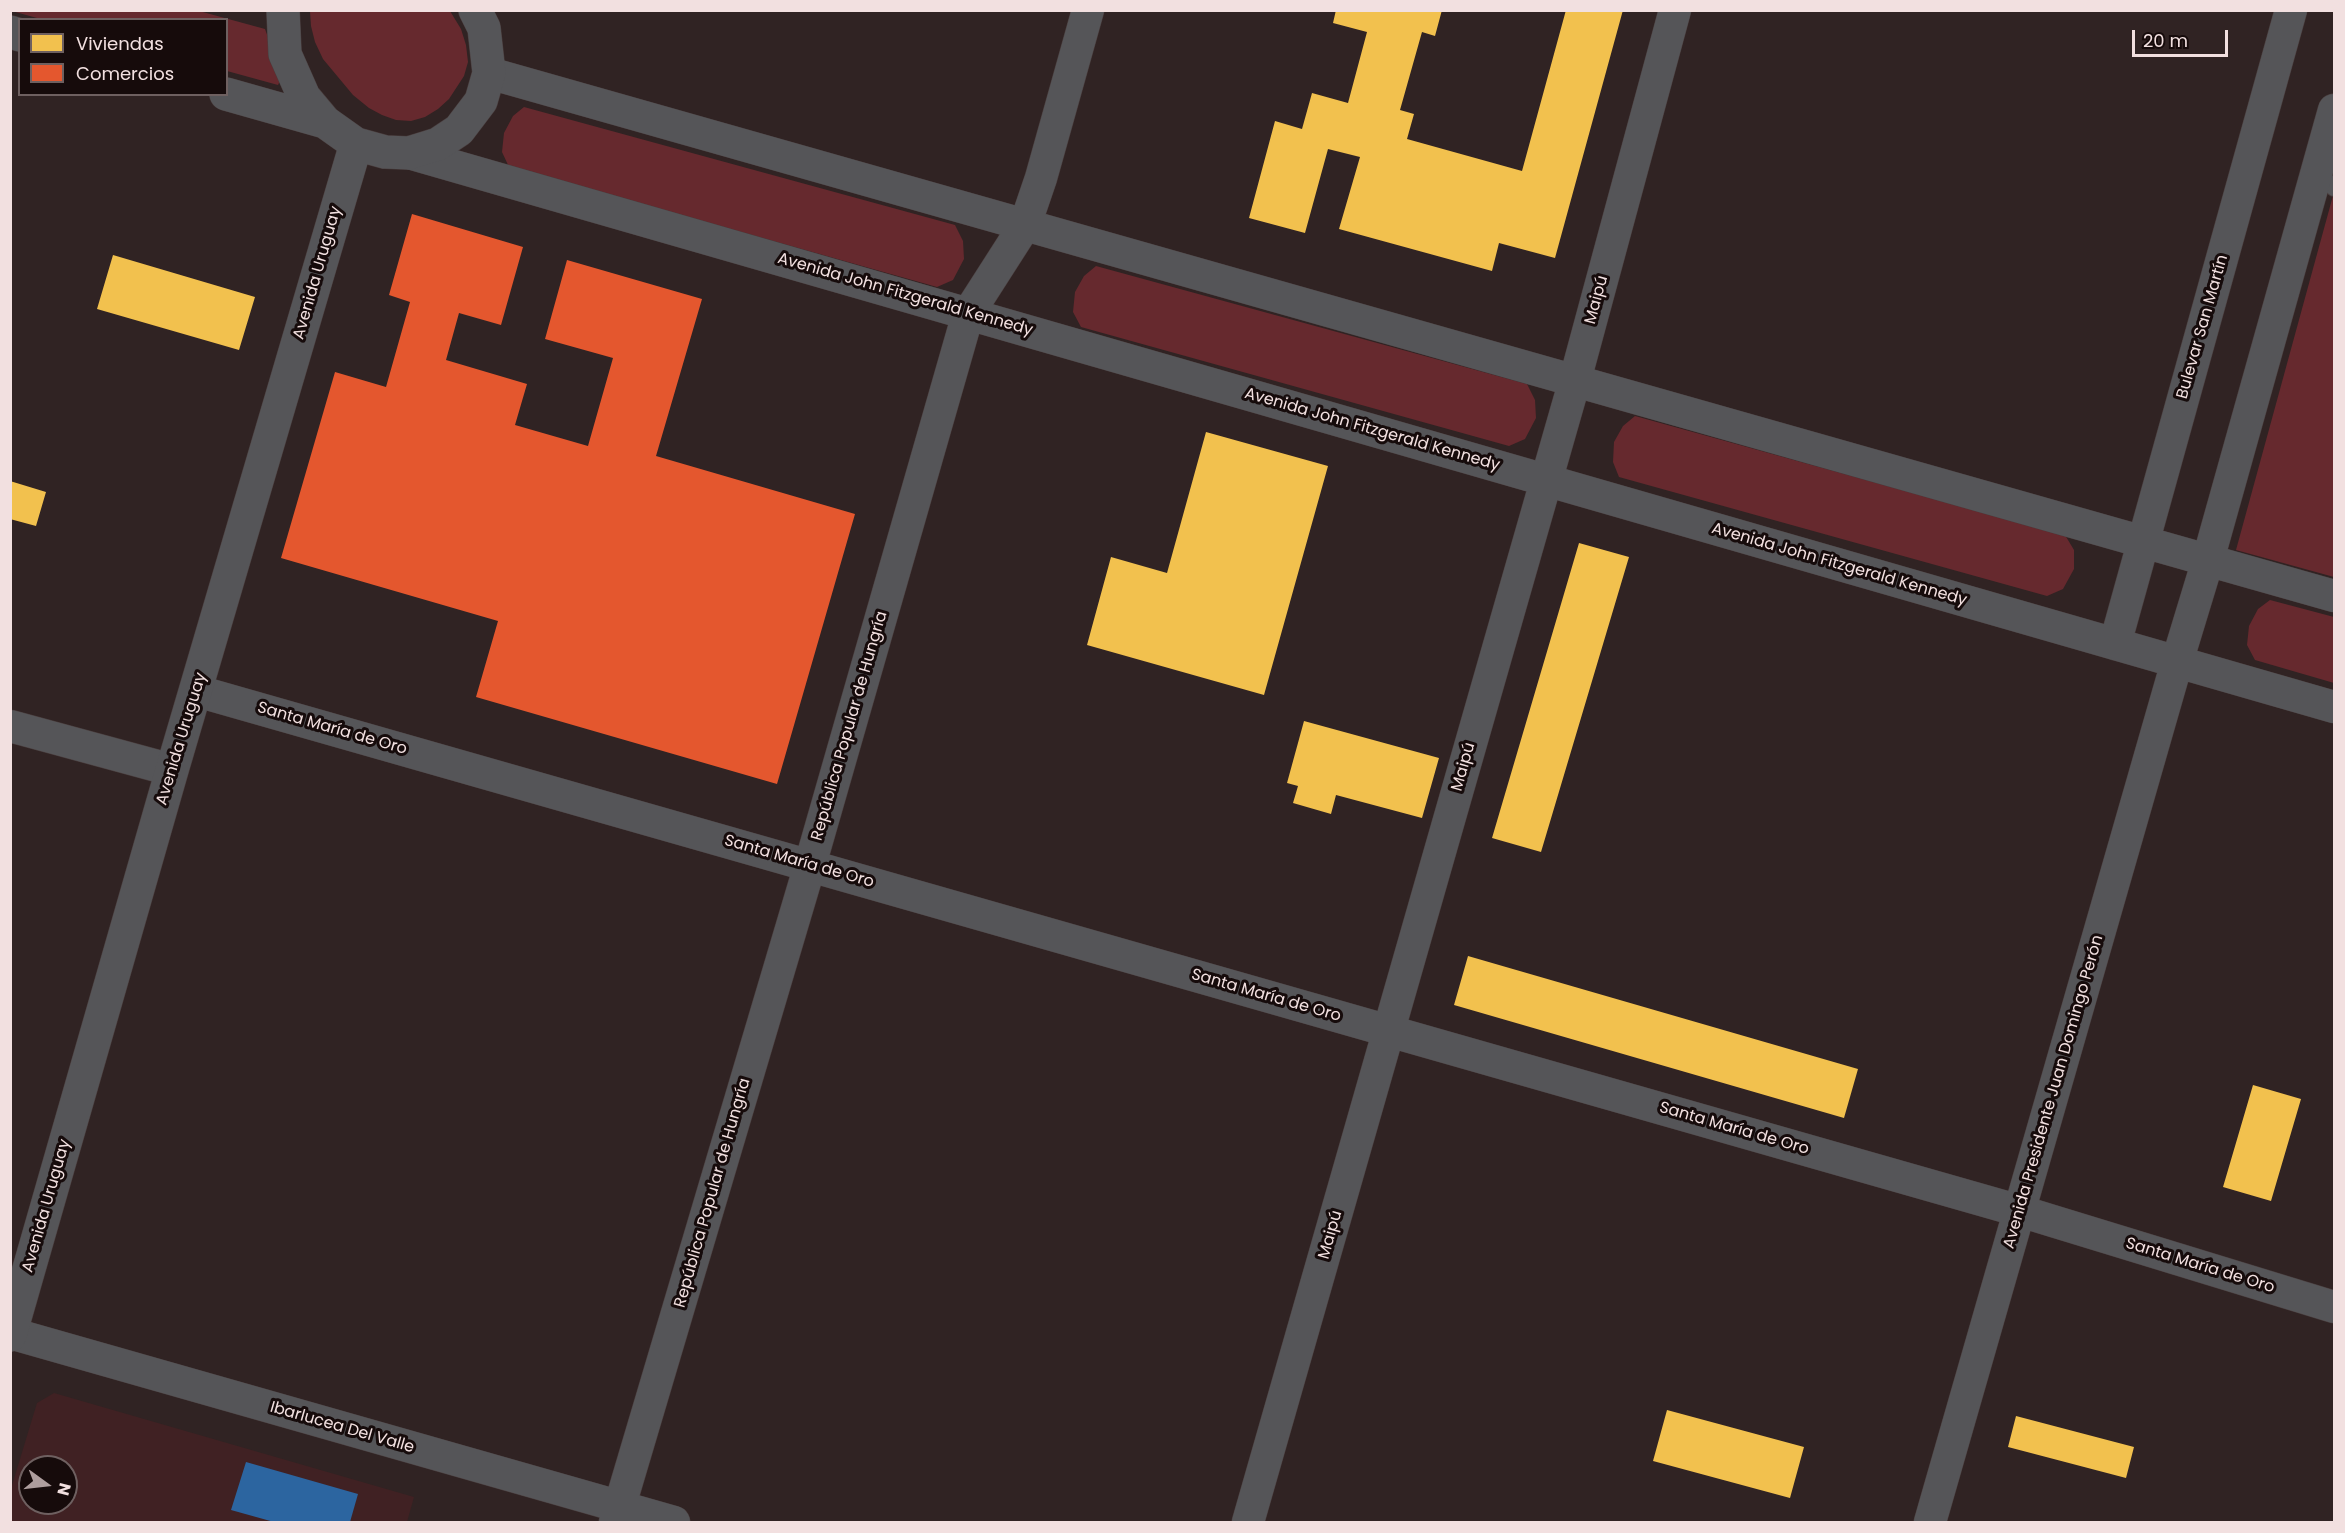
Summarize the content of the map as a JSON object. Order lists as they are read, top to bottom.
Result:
{
  "streets": {
    "street": [
      "Avenida Uruguay",
      "Avenida John Fitzgerald Kennedy",
      "Maipú",
      "Bulevar San Martín",
      "República Popular de Hungría",
      "Santa María de Oro",
      "Avenida Presidente Juan Domingo Perón",
      "Ibarlucea Del Valle"
    ]
  },
  "crossings": [
    ["Avenida Uruguay", "Santa María de Oro"],
    ["Avenida Uruguay", "Ibarlucea Del Valle"],
    ["Avenida John Fitzgerald Kennedy", "Maipú"],
    ["Avenida John Fitzgerald Kennedy", "Bulevar San Martín"],
    ["Avenida John Fitzgerald Kennedy", "República Popular de Hungría"],
    ["Avenida John Fitzgerald Kennedy", "Avenida Presidente Juan Domingo Perón"],
    ["Maipú", "Santa María de Oro"],
    ["República Popular de Hungría", "Santa María de Oro"],
    ["República Popular de Hungría", "Ibarlucea Del Valle"],
    ["Santa María de Oro", "Avenida Presidente Juan Domingo Perón"]
  ],
  "legend": ["Viviendas", "Comercios"],
  "scale_bar": "20 m",
  "north": "right"
}
